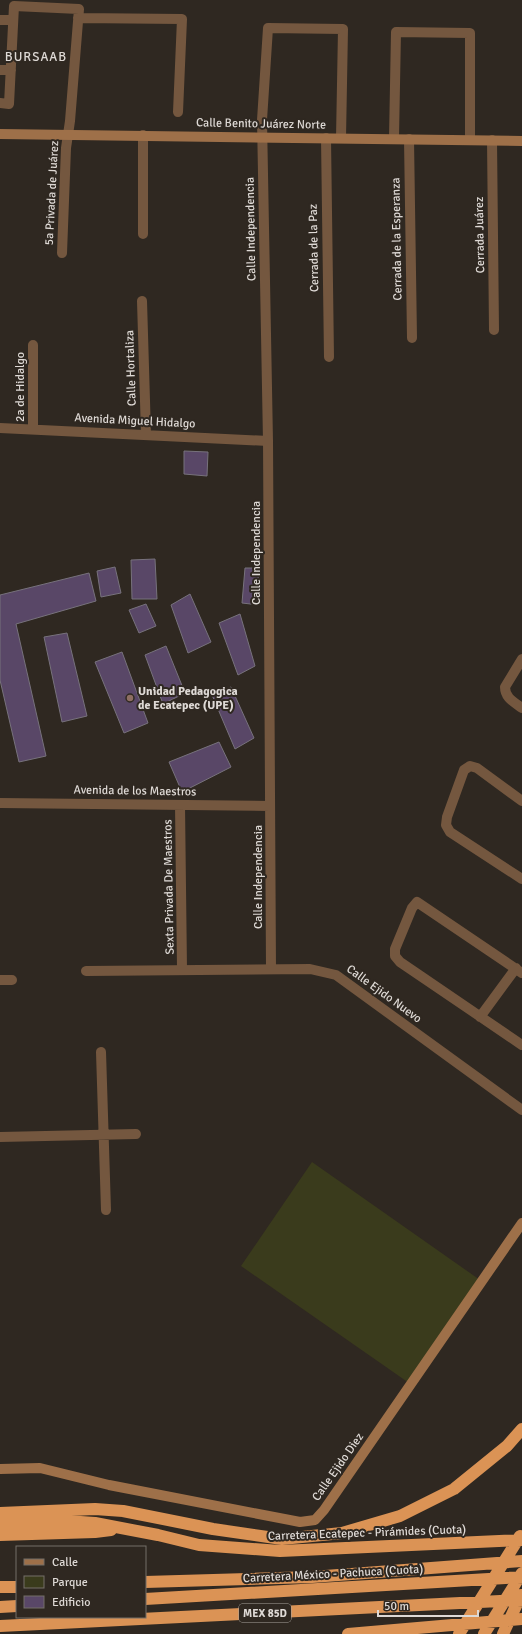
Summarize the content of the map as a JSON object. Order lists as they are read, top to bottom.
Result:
{
  "streets": {
    "highway": ["Carretera Ecatepec - Pirámides (Cuota)", "Carretera México - Pachuca (Cuota)", "MEX 85D"],
    "main road": ["Calle Benito Juárez Norte", "Calle Ejido Diez"],
    "street": [
      "5a Privada de Juárez",
      "Calle Independencia",
      "Cerrada Juárez",
      "Cerrada de la Esperanza",
      "Cerrada de la Paz",
      "Calle Hortaliza",
      "2a de Hidalgo",
      "Avenida Miguel Hidalgo",
      "Avenida de los Maestros",
      "Sexta Privada De Maestros",
      "Calle Ejido Nuevo"
    ]
  },
  "crossings": [
    ["Calle Benito Juárez Norte", "5a Privada de Juárez"],
    ["Calle Benito Juárez Norte", "Calle Independencia"],
    ["Calle Benito Juárez Norte", "Cerrada Juárez"],
    ["Calle Benito Juárez Norte", "Cerrada de la Esperanza"],
    ["Calle Benito Juárez Norte", "Cerrada de la Paz"],
    ["Calle Independencia", "Avenida Miguel Hidalgo"],
    ["Calle Independencia", "Avenida de los Maestros"],
    ["Calle Independencia", "Calle Ejido Nuevo"],
    ["Calle Hortaliza", "Avenida Miguel Hidalgo"],
    ["2a de Hidalgo", "Avenida Miguel Hidalgo"],
    ["Avenida de los Maestros", "Sexta Privada De Maestros"],
    ["Sexta Privada De Maestros", "Calle Ejido Nuevo"]
  ],
  "districts": ["BURSAAB"],
  "places": ["Unidad Pedagogica de Ecatepec (UPE)"],
  "legend": ["Calle", "Parque", "Edificio"],
  "scale_bar": "50 m"
}
